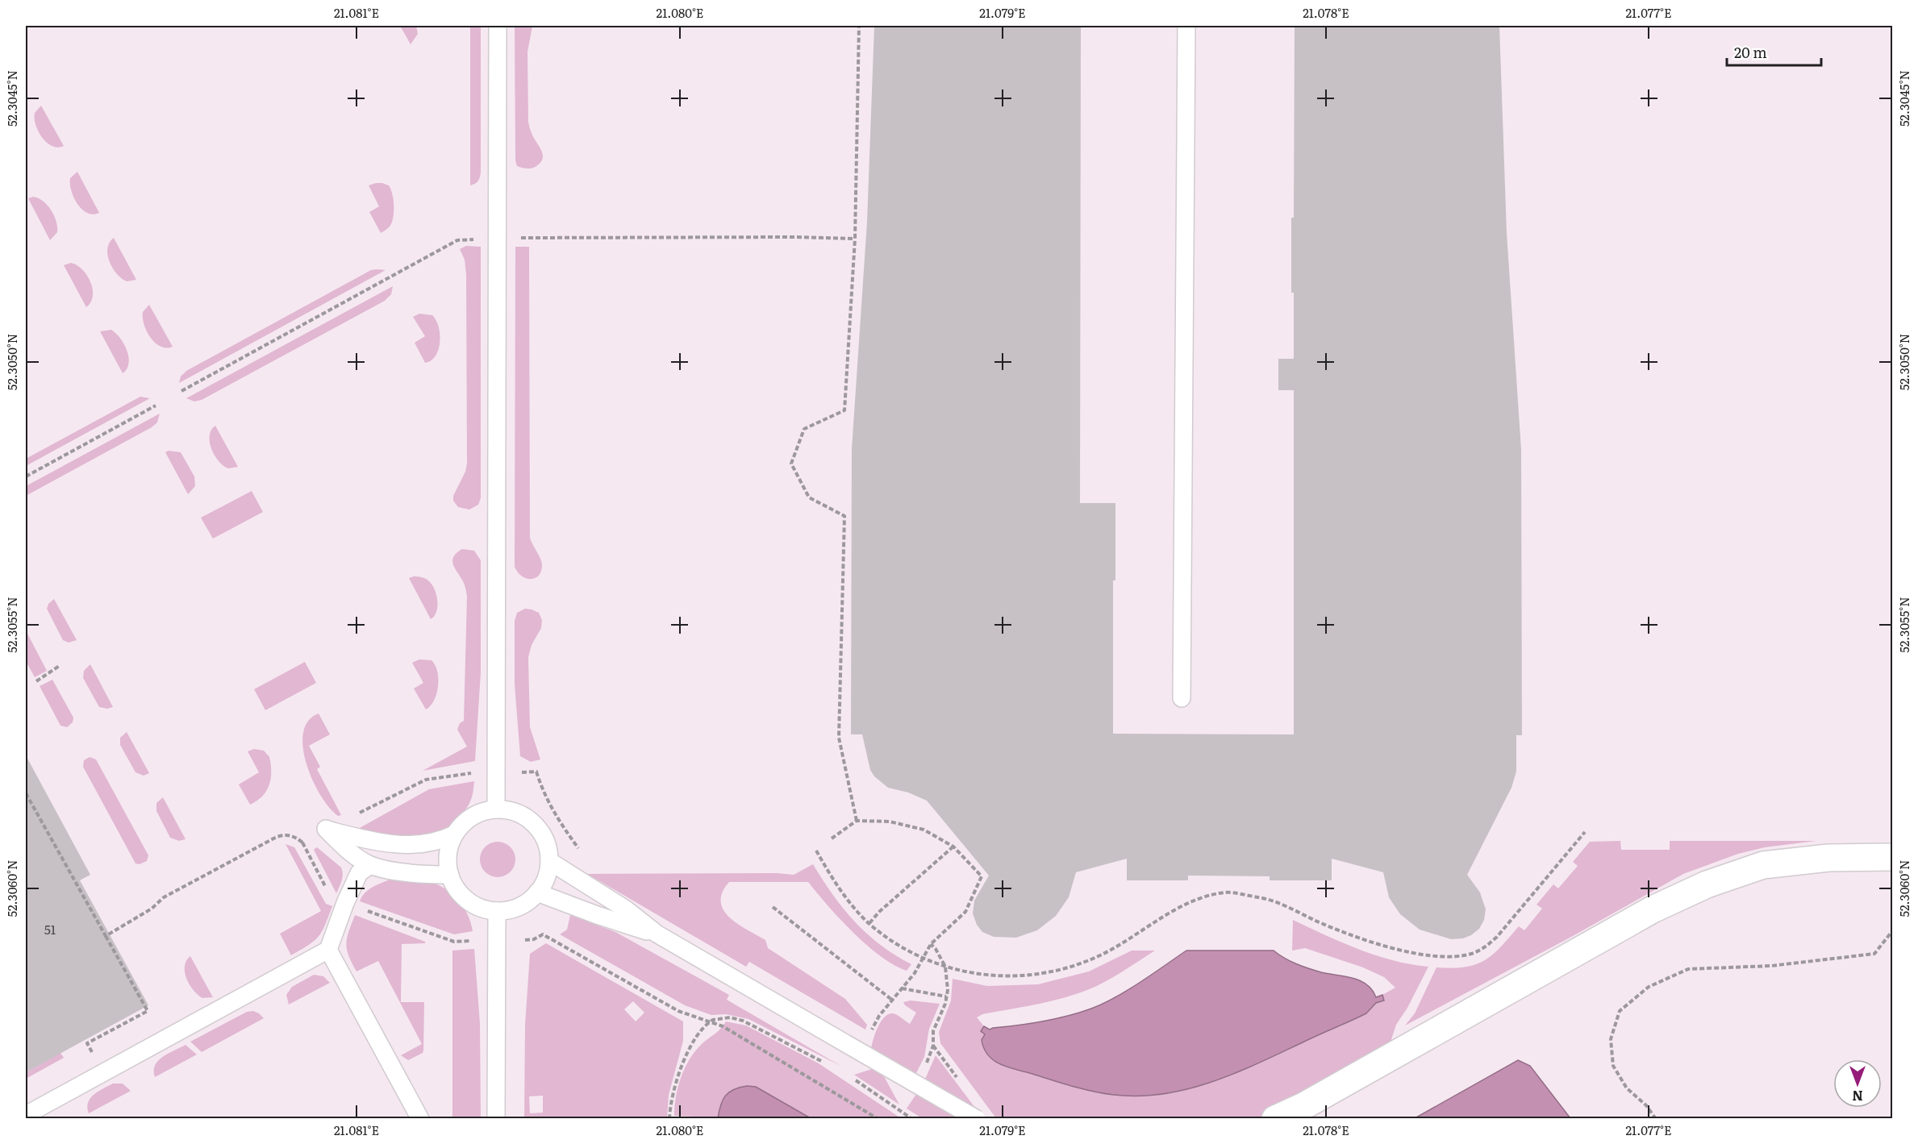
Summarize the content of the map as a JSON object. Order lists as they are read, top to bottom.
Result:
{
  "house_numbers": ["51"],
  "scale_bar": "20 m",
  "north": "bottom",
  "coordinates": [
    "21.081°E",
    "21.080°E",
    "21.079°E",
    "21.078°E",
    "21.077°E",
    "52.3045°N",
    "52.3050°N",
    "52.3055°N",
    "52.3060°N"
  ]
}
